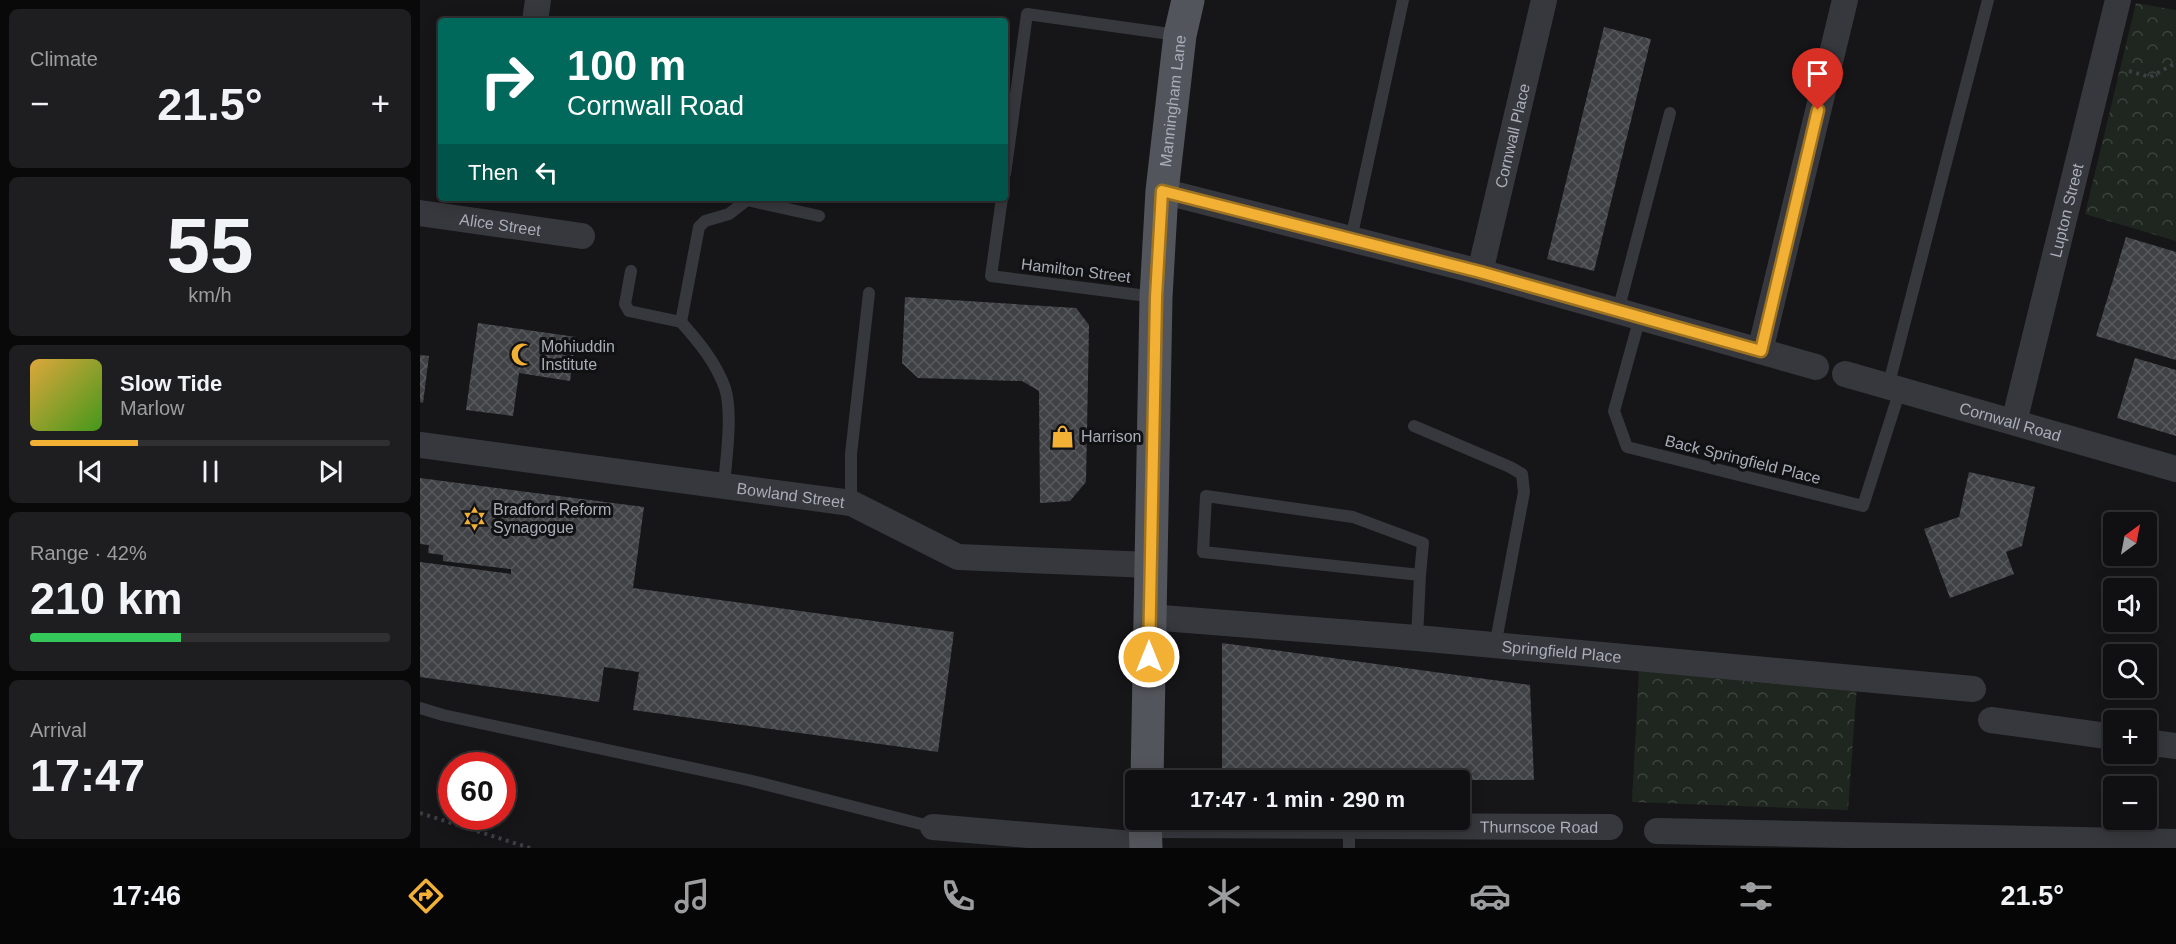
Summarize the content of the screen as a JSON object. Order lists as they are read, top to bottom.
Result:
{
  "streets": {
    "main road": ["Manningham Lane"],
    "street": [
      "Cornwall Place",
      "Lupton Street",
      "Alice Street",
      "Cornwall Road",
      "Bowland Street",
      "Springfield Place",
      "Thurnscoe Road"
    ],
    "lane": ["Hamilton Street", "Back Springfield Place"]
  },
  "crossings": [
    ["Manningham Lane", "Hamilton Street"],
    ["Manningham Lane", "Bowland Street"],
    ["Manningham Lane", "Springfield Place"],
    ["Lupton Street", "Cornwall Road"],
    ["Cornwall Road", "Back Springfield Place"]
  ],
  "places": {
    "mosque": ["Mohiuddin Institute"],
    "shop": ["Harrison"],
    "synagogue": ["Bradford Reform Synagogue"]
  },
  "north": "top right",
  "page": {
    "tile": [
      "Climate",
      ["55", "km/h"],
      ["Range · 42%", "210 km"],
      ["Arrival", "17:47"]
    ],
    "turn": ["100 m", "Cornwall Road"],
    "heat": ["−", "21.5°", "+"],
    "then": "Then",
    "song": ["Slow Tide", "Marlow"],
    "map_buttons": ["+", "−"],
    "limit": "60",
    "trip": "17:47 · 1 min · 290 m",
    "tabs": ["17:46", "21.5°"]
  }
}
